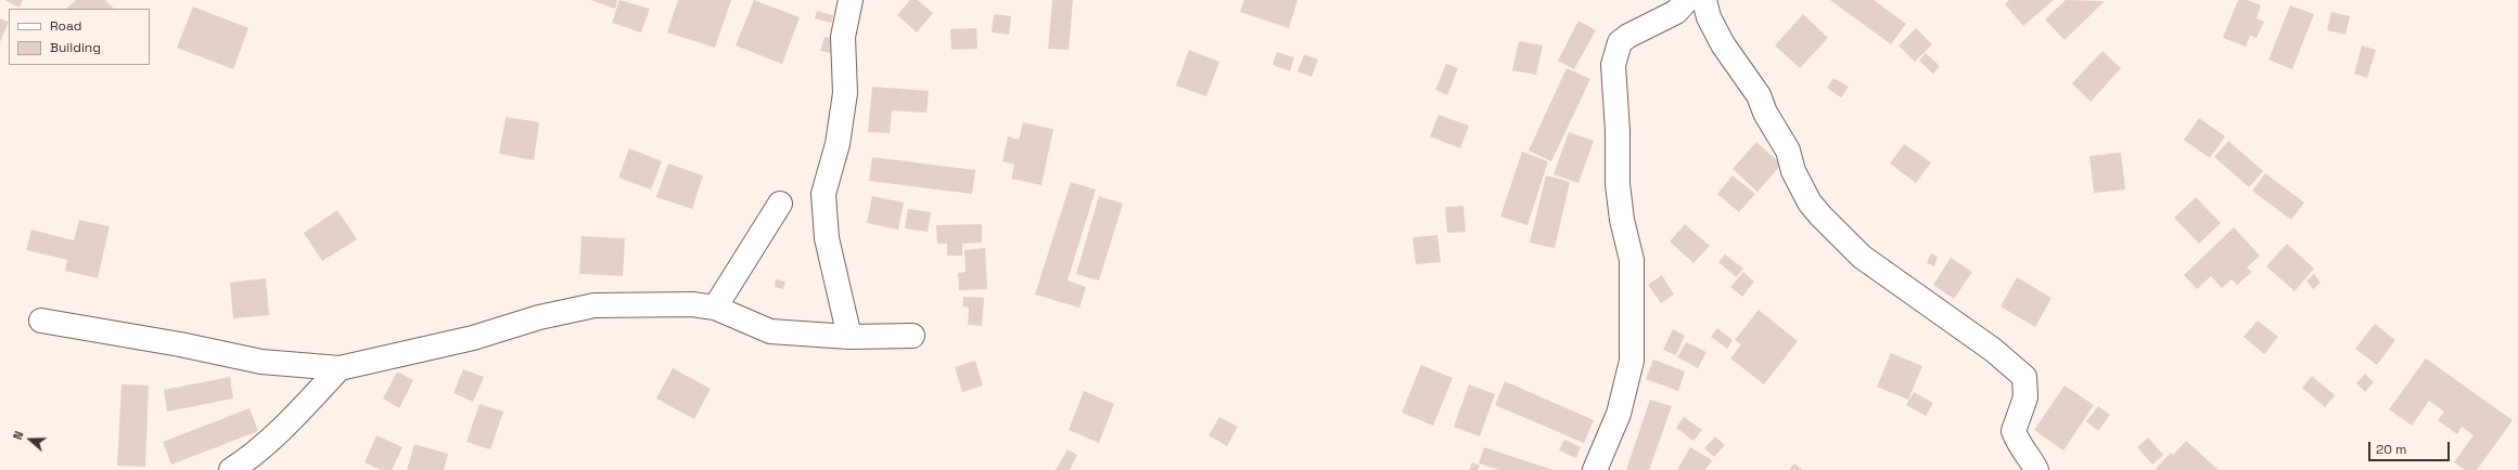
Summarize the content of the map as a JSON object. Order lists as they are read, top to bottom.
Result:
{
  "legend": ["Road", "Building"],
  "scale_bar": "20 m",
  "north": "left"
}
